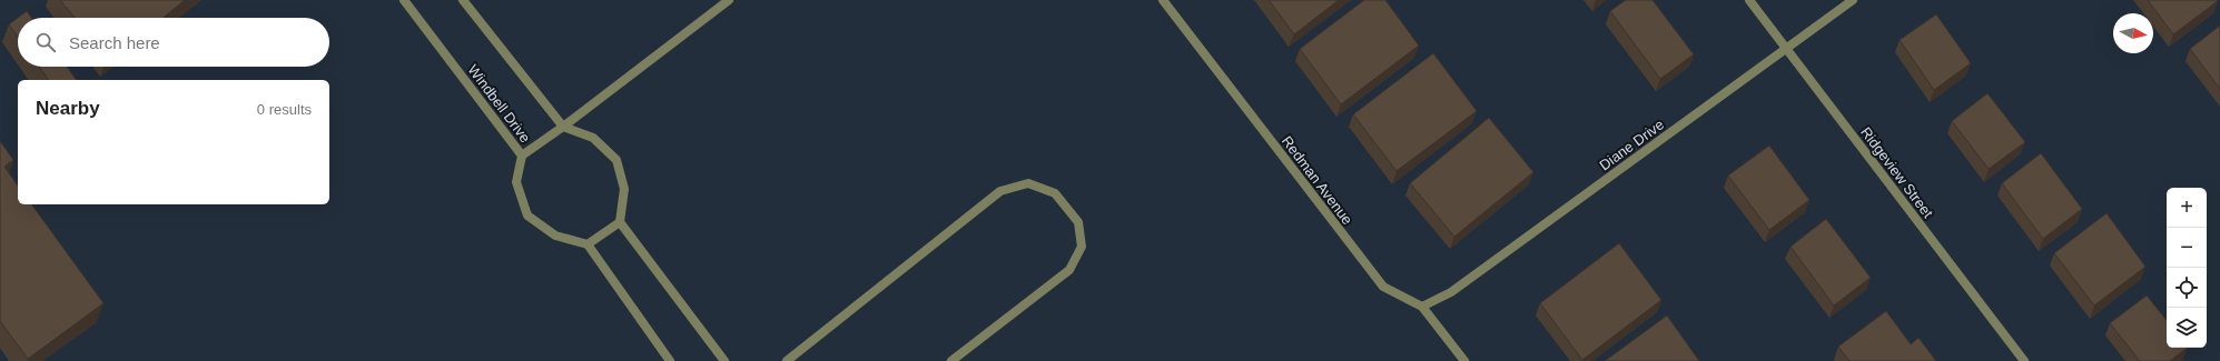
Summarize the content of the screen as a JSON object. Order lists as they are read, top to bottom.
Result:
{
  "streets": {
    "street": [
      "Windbell Drive",
      "Diane Drive",
      "Ridgeview Street",
      "Redman Avenue"
    ]
  },
  "crossings": [
    ["Diane Drive", "Ridgeview Street"],
    ["Diane Drive", "Redman Avenue"]
  ],
  "north": "right",
  "page": {
    "search": "Search here",
    "heading": ["Nearby", "0 results"],
    "map_buttons": ["+", "−"]
  }
}
